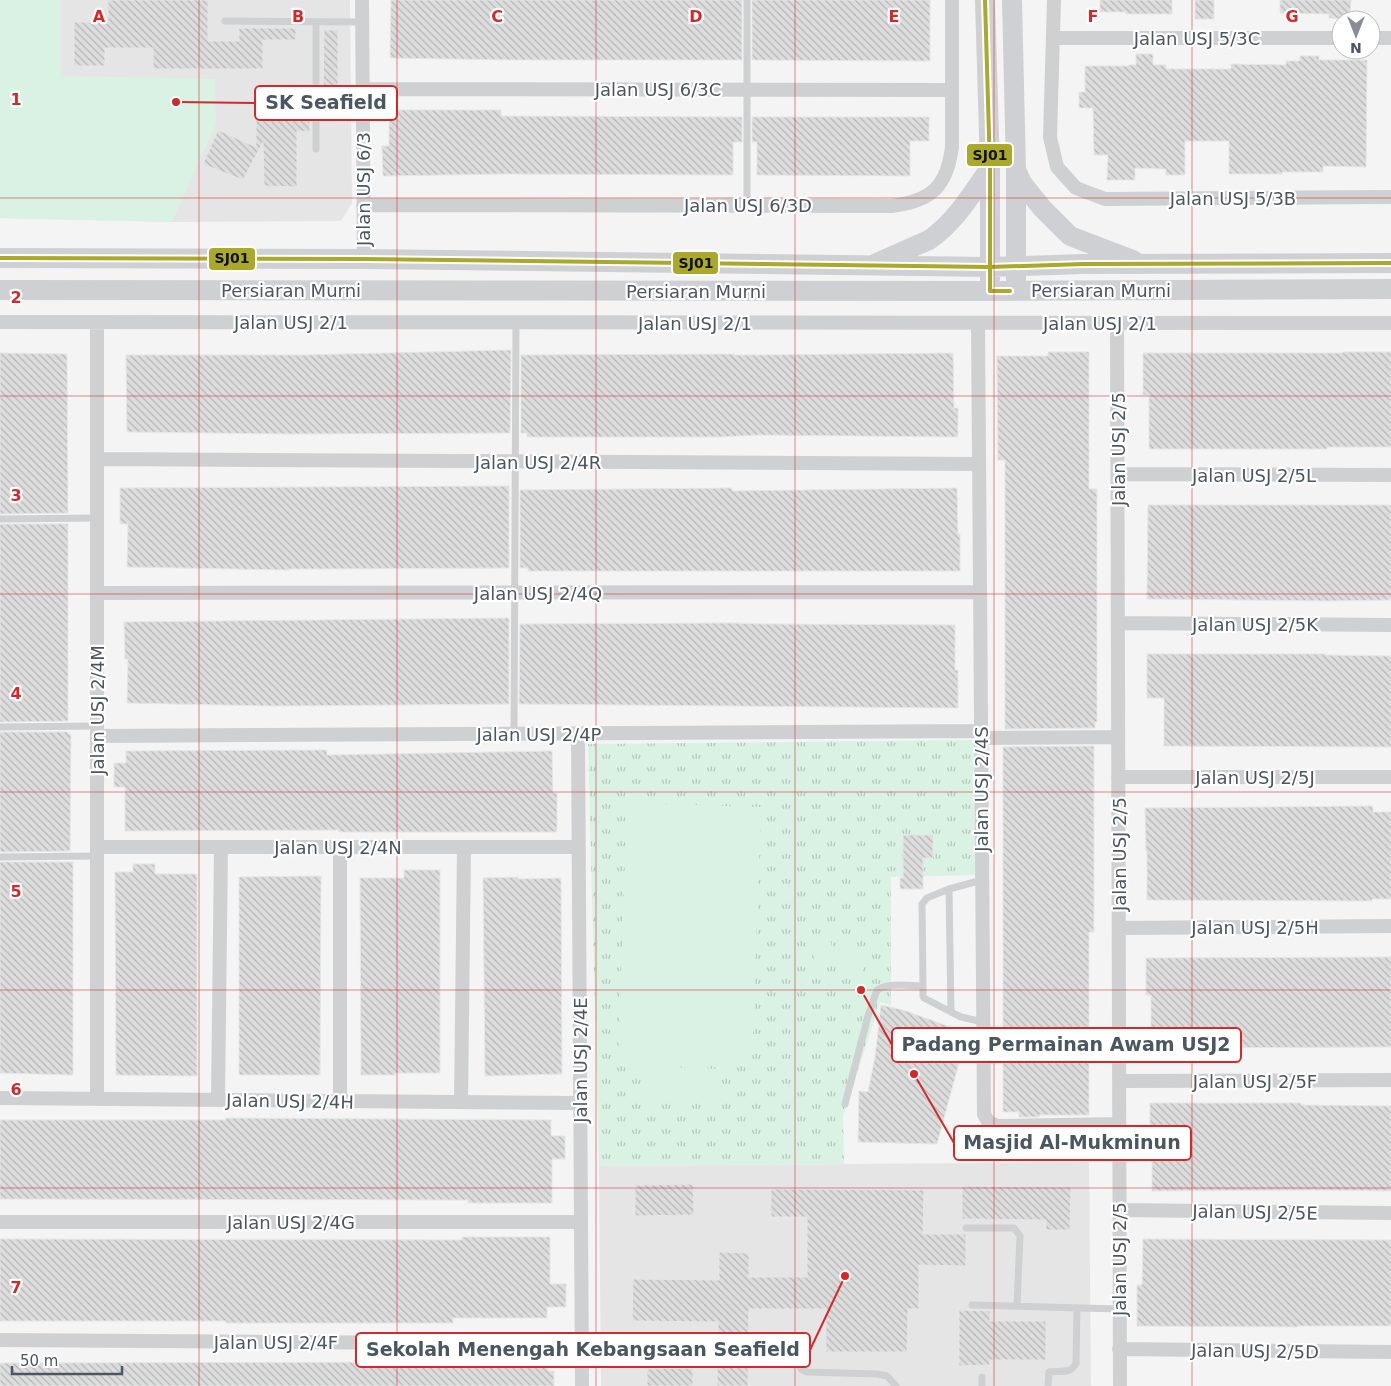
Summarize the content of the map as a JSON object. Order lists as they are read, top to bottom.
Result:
{
  "streets": {
    "main road": ["Persiaran Murni"],
    "street": [
      "Jalan USJ 5/3C",
      "Jalan USJ 6/3C",
      "Jalan USJ 6/3",
      "Jalan USJ 5/3B",
      "Jalan USJ 6/3D",
      "Jalan USJ 2/1",
      "Jalan USJ 2/5",
      "Jalan USJ 2/4R",
      "Jalan USJ 2/5L",
      "Jalan USJ 2/4Q",
      "Jalan USJ 2/5K",
      "Jalan USJ 2/4M",
      "Jalan USJ 2/4P",
      "Jalan USJ 2/5J",
      "Jalan USJ 2/4S",
      "Jalan USJ 2/4N",
      "Jalan USJ 2/5H",
      "Jalan USJ 2/4E",
      "Jalan USJ 2/5F",
      "Jalan USJ 2/4H",
      "Jalan USJ 2/5E",
      "Jalan USJ 2/4G",
      "Jalan USJ 2/4F",
      "Jalan USJ 2/5D"
    ]
  },
  "crossings": [
    ["Jalan USJ 5/3C", "Jalan USJ 5/3B"],
    ["Jalan USJ 6/3C", "Jalan USJ 6/3"],
    ["Jalan USJ 6/3C", "Jalan USJ 6/3D"],
    ["Jalan USJ 6/3", "Jalan USJ 6/3D"],
    ["Jalan USJ 6/3", "Persiaran Murni"],
    ["Jalan USJ 2/1", "Jalan USJ 2/5"],
    ["Jalan USJ 2/1", "Jalan USJ 2/4M"],
    ["Jalan USJ 2/1", "Jalan USJ 2/4S"],
    ["Jalan USJ 2/5", "Jalan USJ 2/5L"],
    ["Jalan USJ 2/5", "Jalan USJ 2/5K"],
    ["Jalan USJ 2/5", "Jalan USJ 2/4P"],
    ["Jalan USJ 2/5", "Jalan USJ 2/5J"],
    ["Jalan USJ 2/5", "Jalan USJ 2/4S"],
    ["Jalan USJ 2/5", "Jalan USJ 2/5H"],
    ["Jalan USJ 2/5", "Jalan USJ 2/5F"],
    ["Jalan USJ 2/5", "Jalan USJ 2/5E"],
    ["Jalan USJ 2/5", "Jalan USJ 2/5D"],
    ["Jalan USJ 2/4R", "Jalan USJ 2/4M"],
    ["Jalan USJ 2/4R", "Jalan USJ 2/4S"],
    ["Jalan USJ 2/4Q", "Jalan USJ 2/4M"],
    ["Jalan USJ 2/4Q", "Jalan USJ 2/4S"],
    ["Jalan USJ 2/4M", "Jalan USJ 2/4P"],
    ["Jalan USJ 2/4M", "Jalan USJ 2/4N"],
    ["Jalan USJ 2/4M", "Jalan USJ 2/4H"],
    ["Jalan USJ 2/4P", "Jalan USJ 2/4S"],
    ["Jalan USJ 2/4P", "Jalan USJ 2/4E"],
    ["Jalan USJ 2/4N", "Jalan USJ 2/4E"],
    ["Jalan USJ 2/4E", "Jalan USJ 2/4H"],
    ["Jalan USJ 2/4E", "Jalan USJ 2/4G"],
    ["Jalan USJ 2/4E", "Jalan USJ 2/4F"]
  ],
  "places": [
    "SK Seafield",
    "Padang Permainan Awam USJ2",
    "Masjid Al-Mukminun",
    "Sekolah Menengah Kebangsaan Seafield"
  ],
  "lines": ["transit line SJ01"],
  "scale_bar": "50 m",
  "north": "bottom",
  "grid": {
    "columns": [
      "A",
      "B",
      "C",
      "D",
      "E",
      "F",
      "G"
    ],
    "rows": [
      "1",
      "2",
      "3",
      "4",
      "5",
      "6",
      "7"
    ]
  }
}
